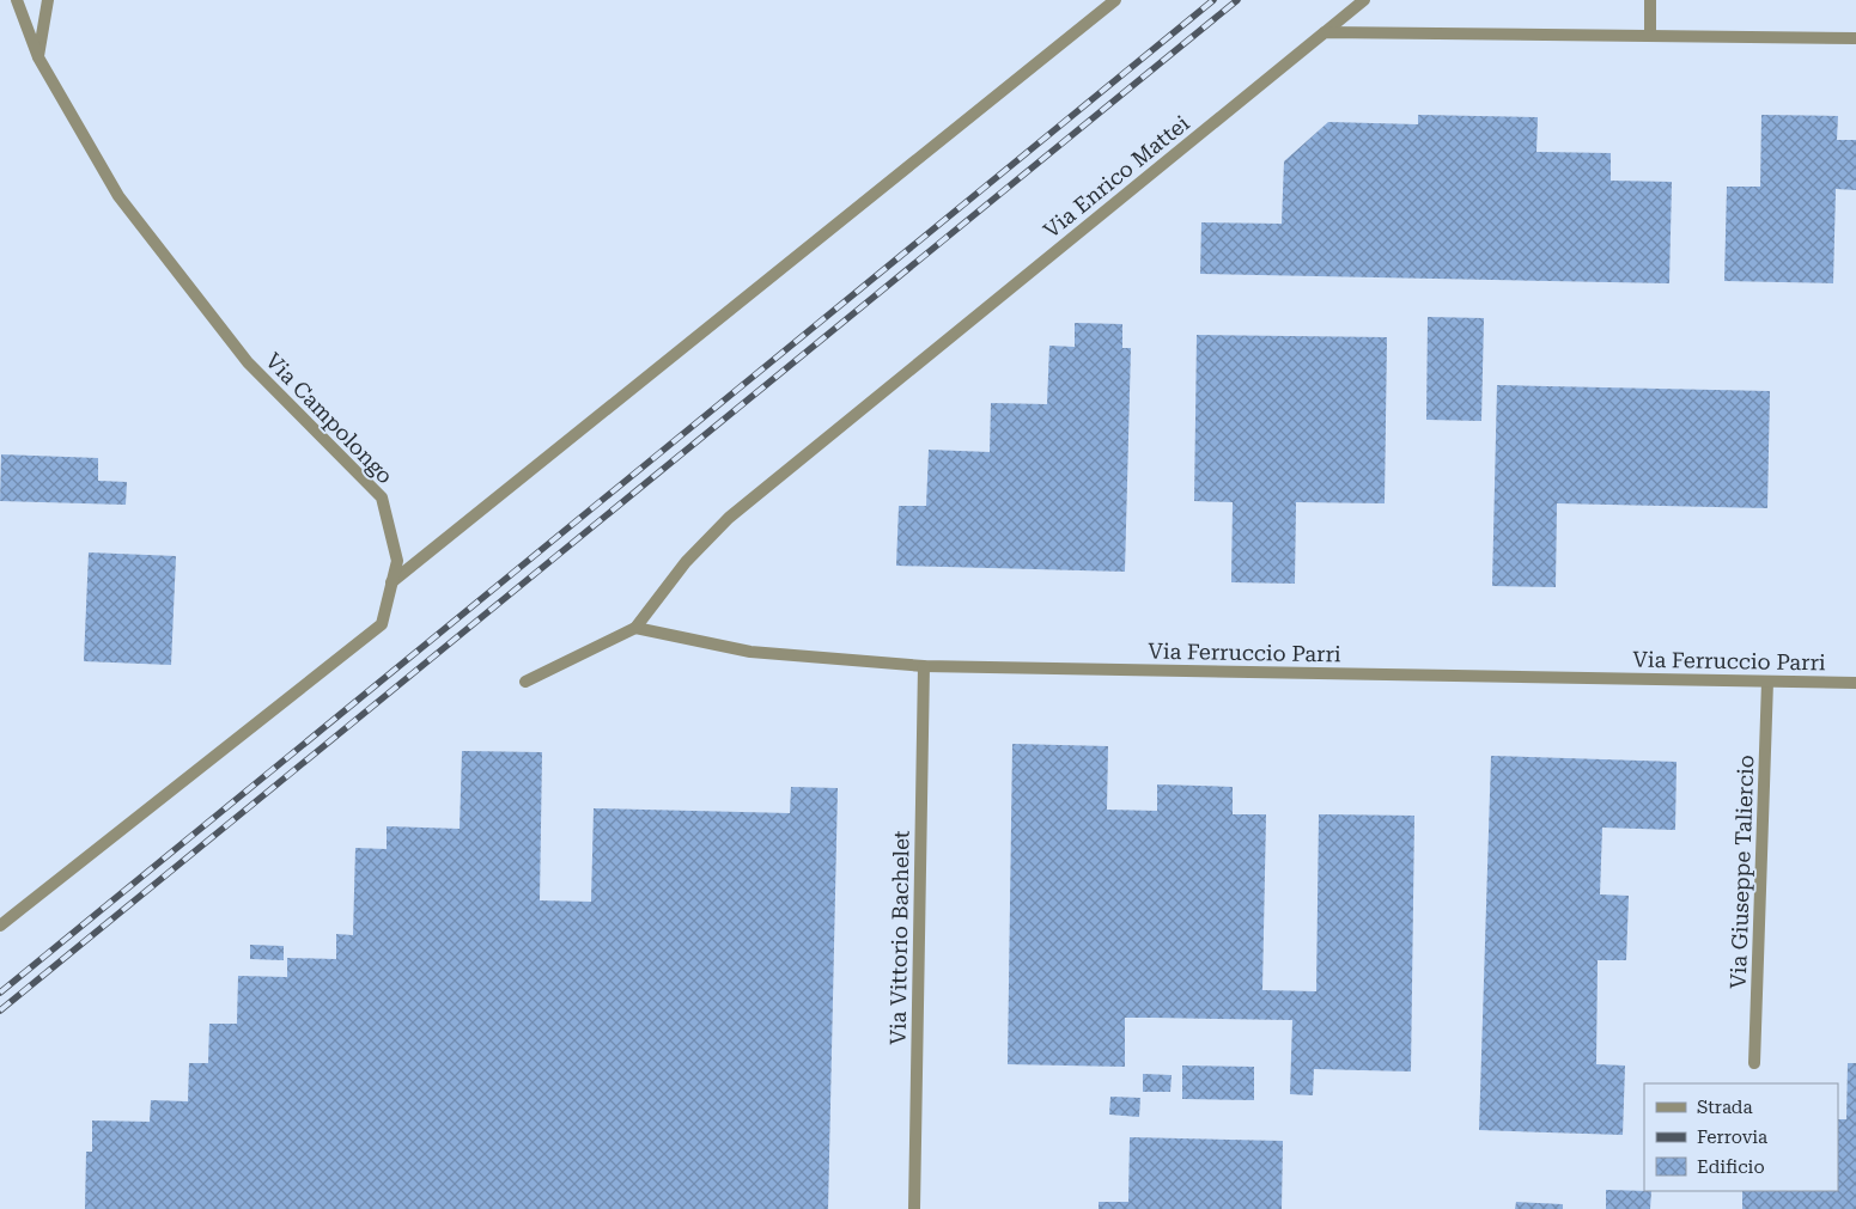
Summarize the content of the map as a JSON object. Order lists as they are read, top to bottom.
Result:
{
  "streets": {
    "street": [
      "Via Enrico Mattei",
      "Via Campolongo",
      "Via Ferruccio Parri",
      "Via Giuseppe Taliercio",
      "Via Vittorio Bachelet"
    ]
  },
  "crossings": [
    ["Via Enrico Mattei", "Via Ferruccio Parri"],
    ["Via Ferruccio Parri", "Via Giuseppe Taliercio"],
    ["Via Ferruccio Parri", "Via Vittorio Bachelet"]
  ],
  "legend": ["Strada", "Ferrovia", "Edificio"]
}
